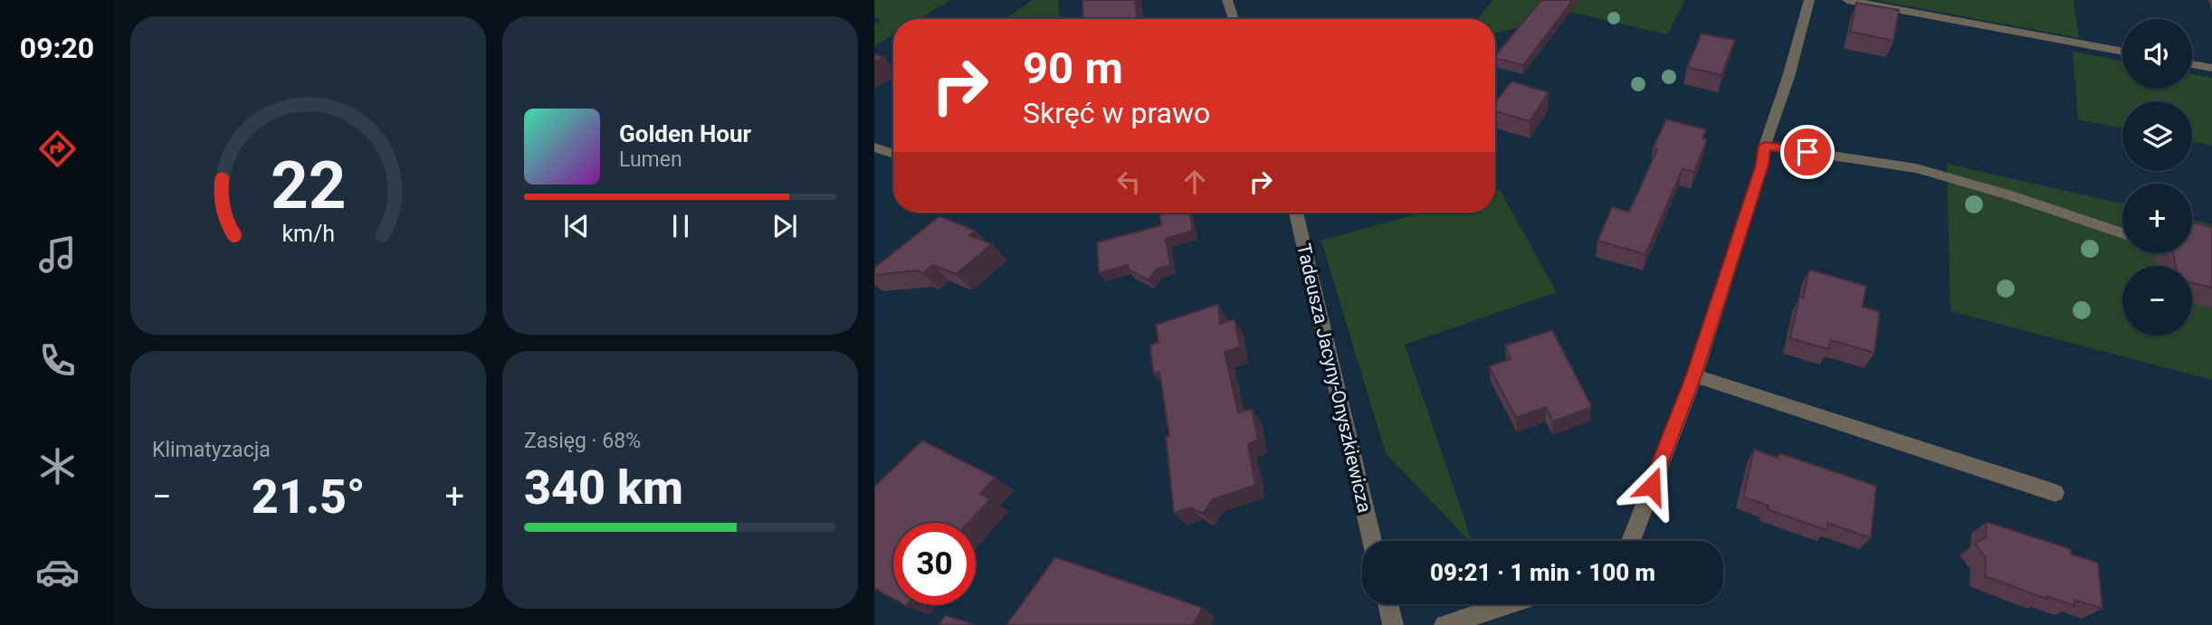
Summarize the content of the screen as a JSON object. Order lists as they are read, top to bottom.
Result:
{
  "streets": {
    "street": ["Tadeusza Jacyny-Onyszkiewicza"]
  },
  "page": {
    "tabs": "09:20",
    "map_buttons": ["+", "−"],
    "turn": ["90 m", "Skręć w prawo"],
    "song": ["Golden Hour", "Lumen"],
    "tile": [
      "Klimatyzacja",
      ["Zasięg · 68%", "340 km"]
    ],
    "heat": ["−", "21.5°", "+"],
    "limit": "30",
    "trip": "09:21 · 1 min · 100 m",
    "gauge": ["22", "km/h"]
  }
}
